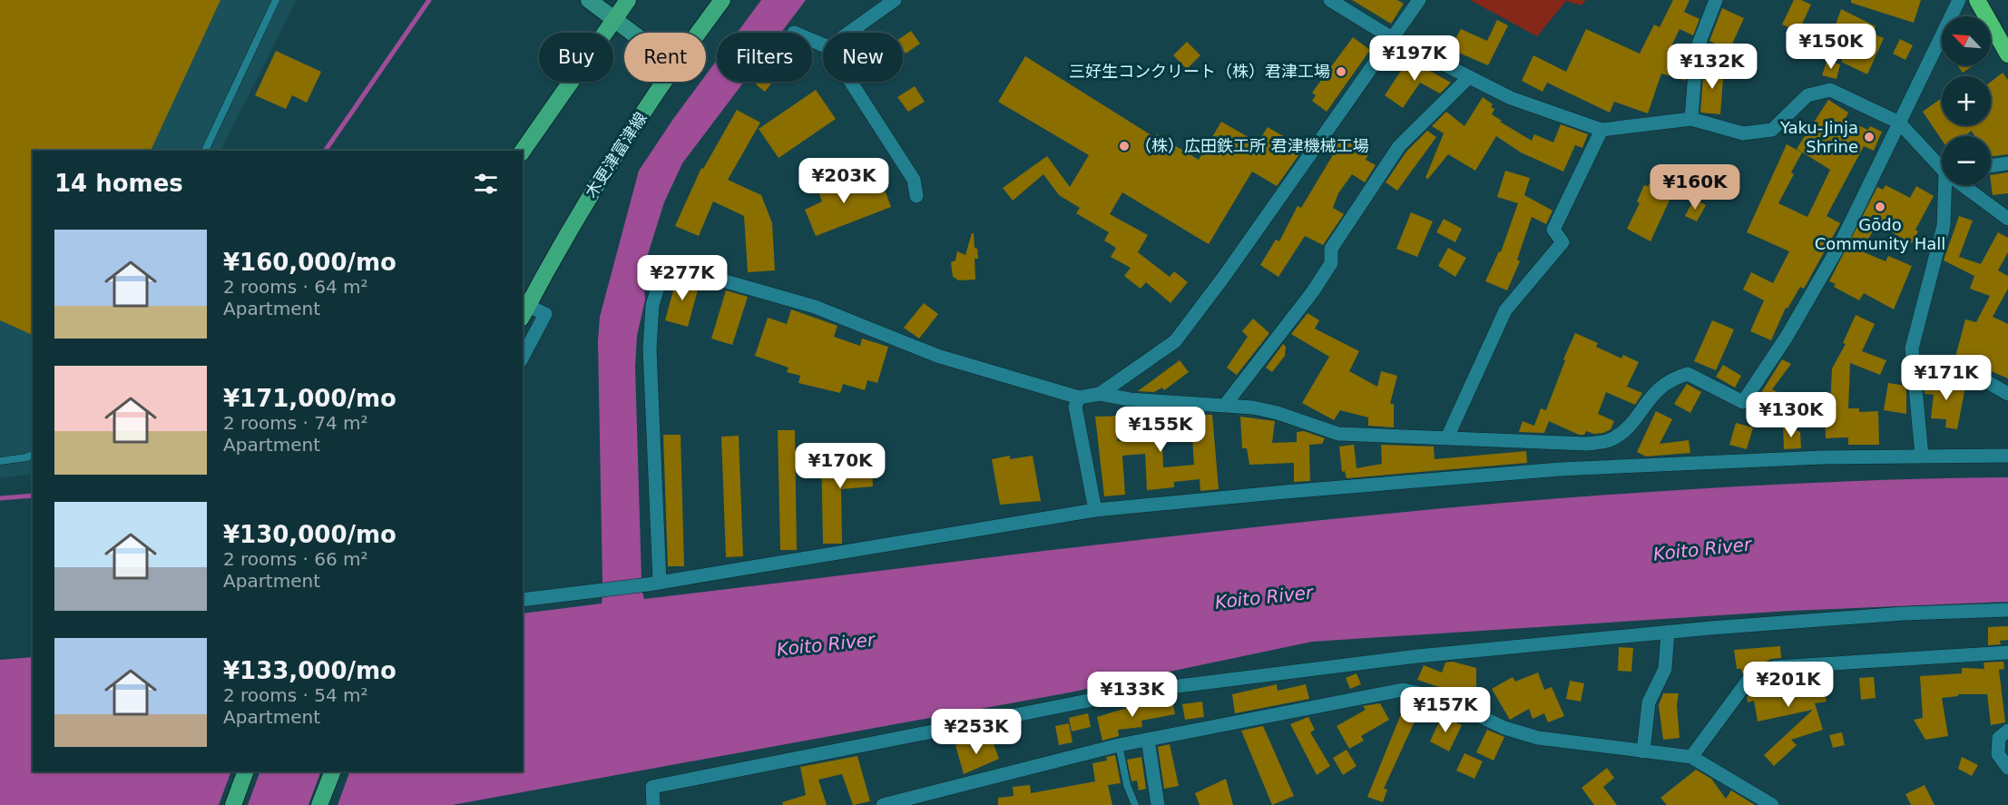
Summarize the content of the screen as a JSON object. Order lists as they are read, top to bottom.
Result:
{
  "streets": {
    "main road": ["木更津富津線"]
  },
  "water": ["Koito River"],
  "places": [
    "三好生コンクリート（株）君津工場",
    "Yaku-Jinja Shrine",
    "（株）広田鉄工所 君津機械工場",
    "Gōdo Community Hall"
  ],
  "north": "top left",
  "page": {
    "map_buttons": ["+", "−"],
    "price": [
      "¥150K",
      "¥197K",
      "¥132K",
      "¥203K",
      "¥160K",
      "¥277K",
      "¥171K",
      "¥130K",
      "¥155K",
      "¥170K",
      "¥201K",
      "¥133K",
      "¥157K",
      "¥253K"
    ],
    "chip": [
      "Buy",
      "Rent",
      "Filters",
      "New"
    ],
    "heading": "14 homes",
    "list": [
      {
        "name": "¥160,000/mo",
        "note": "2 rooms · 64 m² · Apartment"
      },
      {
        "name": "¥171,000/mo",
        "note": "2 rooms · 74 m² · Apartment"
      },
      {
        "name": "¥130,000/mo",
        "note": "2 rooms · 66 m² · Apartment"
      },
      {
        "name": "¥133,000/mo",
        "note": "2 rooms · 54 m² · Apartment"
      }
    ]
  }
}
